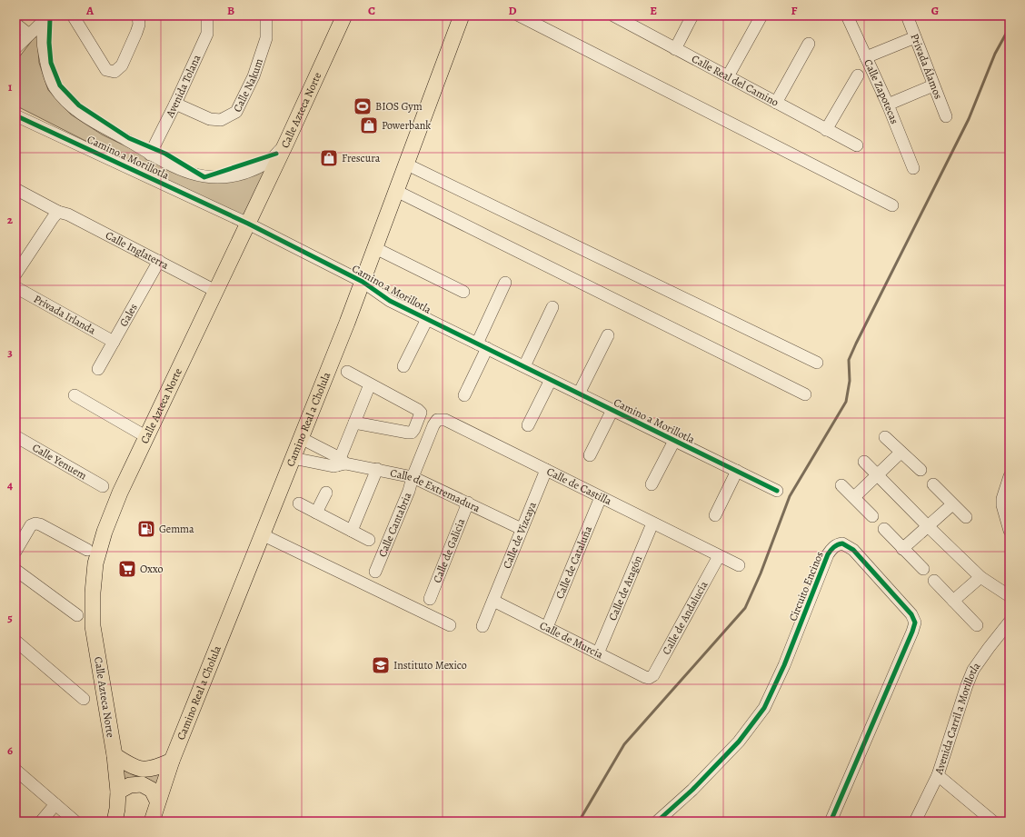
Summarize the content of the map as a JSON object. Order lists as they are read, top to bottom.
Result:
{
  "streets": {
    "main road": ["Calle Azteca Norte", "Camino Real a Cholula"],
    "street": [
      "Privada Álamos",
      "Calle Real del Camino",
      "Calle Nakum",
      "Avenida Tolana",
      "Calle Zapotecas",
      "Camino a Morillotla",
      "Calle Inglaterra",
      "Privada Irlanda",
      "Gales",
      "Calle Yenuem",
      "Calle de Castilla",
      "Calle de Extremadura",
      "Calle Cantabria",
      "Calle de Vizcaya",
      "Calle de Galicia",
      "Calle de Cataluña",
      "Circuito Encinos",
      "Calle de Aragón",
      "Calle de Andalucía",
      "Calle de Murcia",
      "Avenida Carril a Morillotla"
    ]
  },
  "crossings": [
    ["Calle Nakum", "Avenida Tolana"],
    ["Calle Azteca Norte", "Camino a Morillotla"],
    ["Calle Azteca Norte", "Calle Inglaterra"],
    ["Camino a Morillotla", "Camino Real a Cholula"],
    ["Calle Inglaterra", "Gales"],
    ["Privada Irlanda", "Gales"],
    ["Camino Real a Cholula", "Calle de Extremadura"],
    ["Calle de Castilla", "Calle Cantabria"],
    ["Calle de Castilla", "Calle de Vizcaya"],
    ["Calle de Castilla", "Calle de Cataluña"],
    ["Calle de Castilla", "Calle de Aragón"],
    ["Calle de Castilla", "Calle de Andalucía"],
    ["Calle de Extremadura", "Calle Cantabria"],
    ["Calle de Extremadura", "Calle de Vizcaya"],
    ["Calle de Extremadura", "Calle de Galicia"],
    ["Calle de Vizcaya", "Calle de Murcia"],
    ["Calle de Cataluña", "Calle de Murcia"],
    ["Calle de Aragón", "Calle de Murcia"],
    ["Calle de Andalucía", "Calle de Murcia"]
  ],
  "places": {
    "sports": ["BIOS Gym"],
    "shop": ["Powerbank", "Frescura"],
    "fuel station": ["Gemma"],
    "supermarket": ["Oxxo"],
    "school or university": ["Instituto Mexico"]
  },
  "grid": {
    "columns": [
      "A",
      "B",
      "C",
      "D",
      "E",
      "F",
      "G"
    ],
    "rows": [
      "1",
      "2",
      "3",
      "4",
      "5",
      "6"
    ]
  }
}
